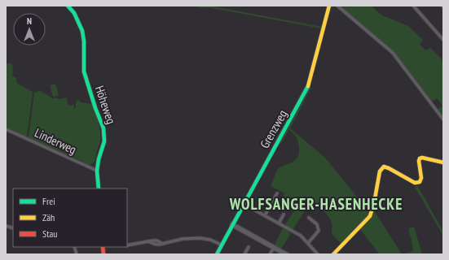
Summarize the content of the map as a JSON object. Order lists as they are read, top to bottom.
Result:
{
  "streets": {
    "street": ["Höheweg", "Grenzweg", "Linderweg"]
  },
  "crossings": [
    ["Höheweg", "Linderweg"]
  ],
  "districts": ["WOLFSANGER-HASENHECKE"],
  "legend": ["Frei", "Zäh", "Stau"],
  "north": "top"
}
